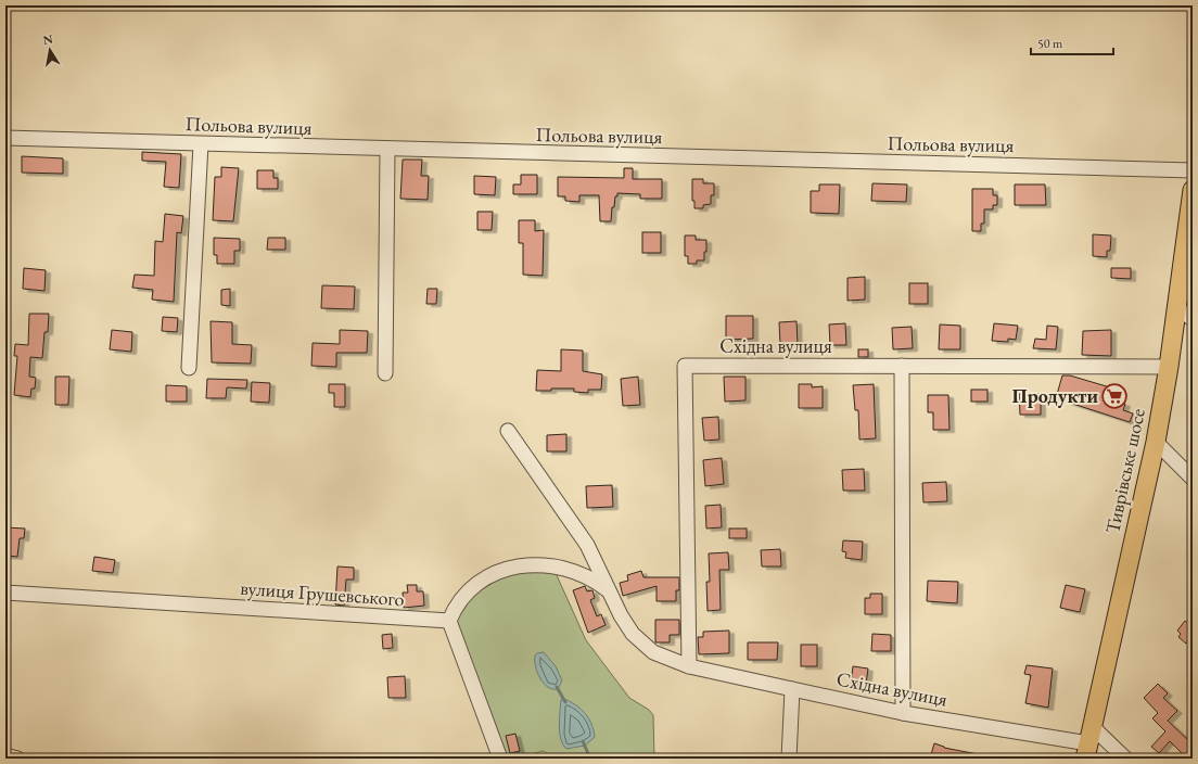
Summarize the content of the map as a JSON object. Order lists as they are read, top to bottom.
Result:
{
  "streets": {
    "main road": ["Тиврівське шосе"],
    "street": ["Польова вулиця", "Східна вулиця", "вулиця Грушевського"]
  },
  "crossings": [
    ["Східна вулиця", "Тиврівське шосе"]
  ],
  "places": {
    "supermarket": ["Продукти"]
  },
  "scale_bar": "50 m",
  "north": "top"
}
